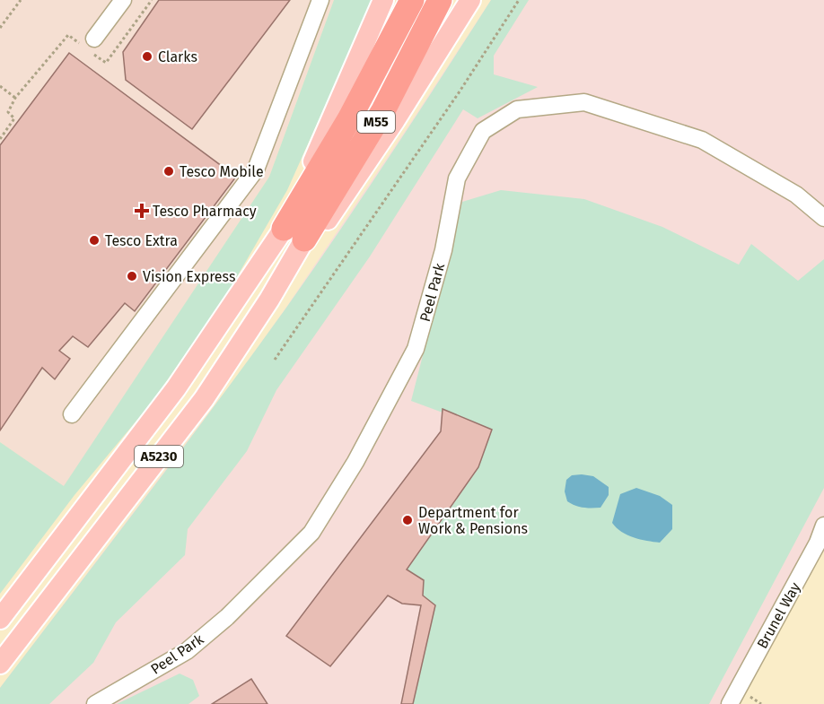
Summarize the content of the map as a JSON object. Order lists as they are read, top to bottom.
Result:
{
  "streets": {
    "highway": ["M55"],
    "main road": ["A5230"],
    "street": ["Peel Park", "Brunel Way"]
  },
  "crossings": [
    ["M55", "A5230"]
  ],
  "places": {
    "other": [
      "Clarks",
      "Tesco Mobile",
      "Tesco Extra",
      "Vision Express",
      "Department for Work & Pensions"
    ],
    "health": ["Tesco Pharmacy"]
  }
}
